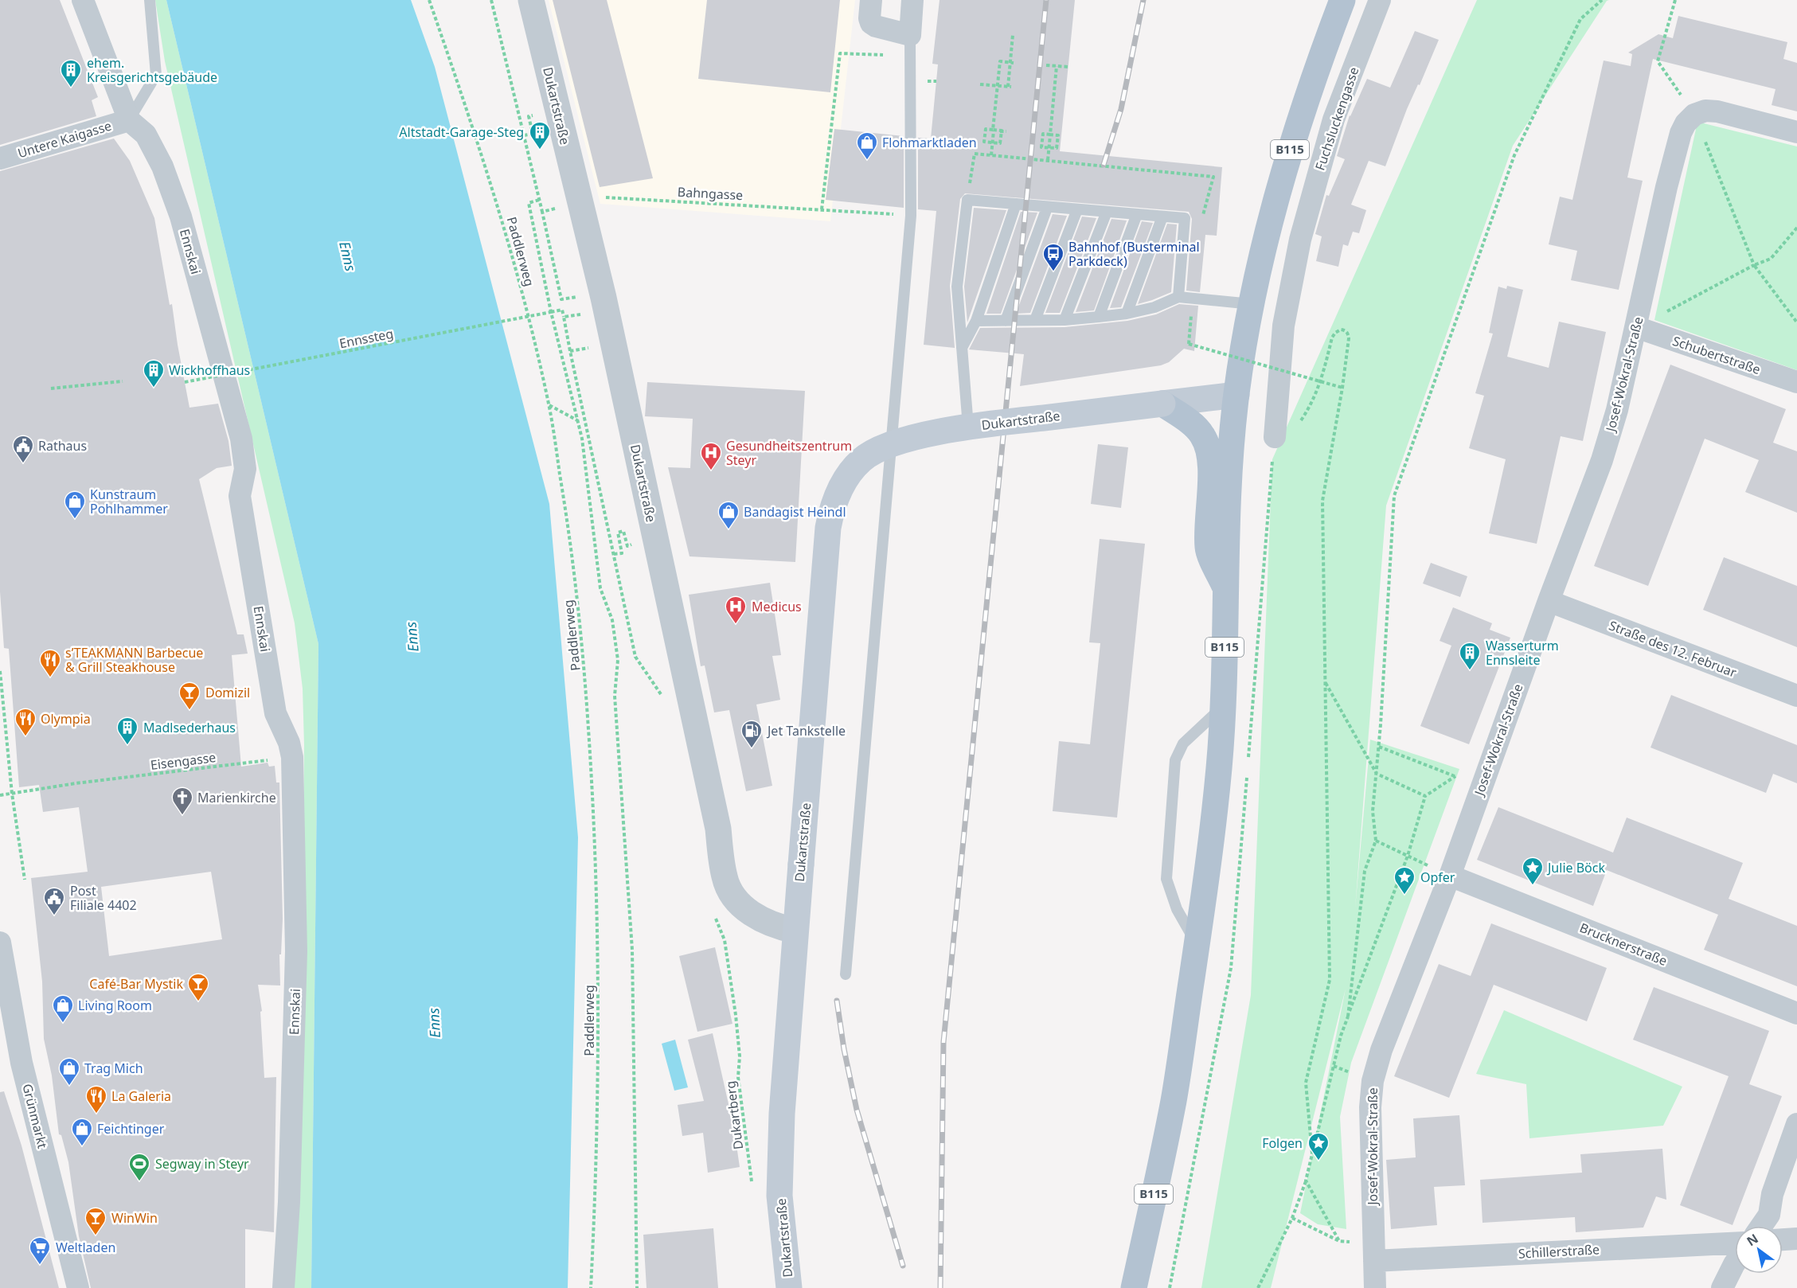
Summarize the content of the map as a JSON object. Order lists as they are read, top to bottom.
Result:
{
  "streets": {
    "main road": ["Dukartstraße", "B115"],
    "street": [
      "Fuchsluckengasse",
      "Untere Kaigasse",
      "Ennskai",
      "Schubertstraße",
      "Josef-Wokral-Straße",
      "Straße des 12. Februar",
      "Brucknerstraße",
      "Grünmarkt",
      "Schillerstraße"
    ],
    "path": [
      "Bahngasse",
      "Paddlerweg",
      "Ennssteg",
      "Eisengasse",
      "Dukartberg"
    ]
  },
  "crossings": [
    ["Dukartstraße", "B115"],
    ["Untere Kaigasse", "Ennskai"],
    ["Ennskai", "Eisengasse"],
    ["Schubertstraße", "Josef-Wokral-Straße"],
    ["Josef-Wokral-Straße", "Straße des 12. Februar"],
    ["Josef-Wokral-Straße", "Brucknerstraße"],
    ["Josef-Wokral-Straße", "Schillerstraße"]
  ],
  "water": ["Enns"],
  "places": {
    "building": [
      "ehem. Kreisgerichtsgebäude",
      "Altstadt-Garage-Steg",
      "Wickhoffhaus",
      "Wasserturm Ennsleite",
      "Madlsederhaus"
    ],
    "shop": [
      "Flohmarktladen",
      "Kunstraum Pohlhammer",
      "Bandagist Heindl",
      "Living Room",
      "Trag Mich",
      "Feichtinger"
    ],
    "bus stop": ["Bahnhof (Busterminal Parkdeck)"],
    "public building": ["Rathaus", "Post Filiale 4402"],
    "hospital": ["Gesundheitszentrum Steyr", "Medicus"],
    "restaurant": ["s’TEAKMANN Barbecue & Grill Steakhouse", "Olympia", "La Galeria"],
    "bar": ["Domizil", "Café-Bar Mystik", "WinWin"],
    "fuel station": ["Jet Tankstelle"],
    "church": ["Marienkirche"],
    "place": ["Julie Böck", "Opfer", "Folgen"],
    "sports": ["Segway in Steyr"],
    "supermarket": ["Weltladen"]
  },
  "north": "top left"
}
